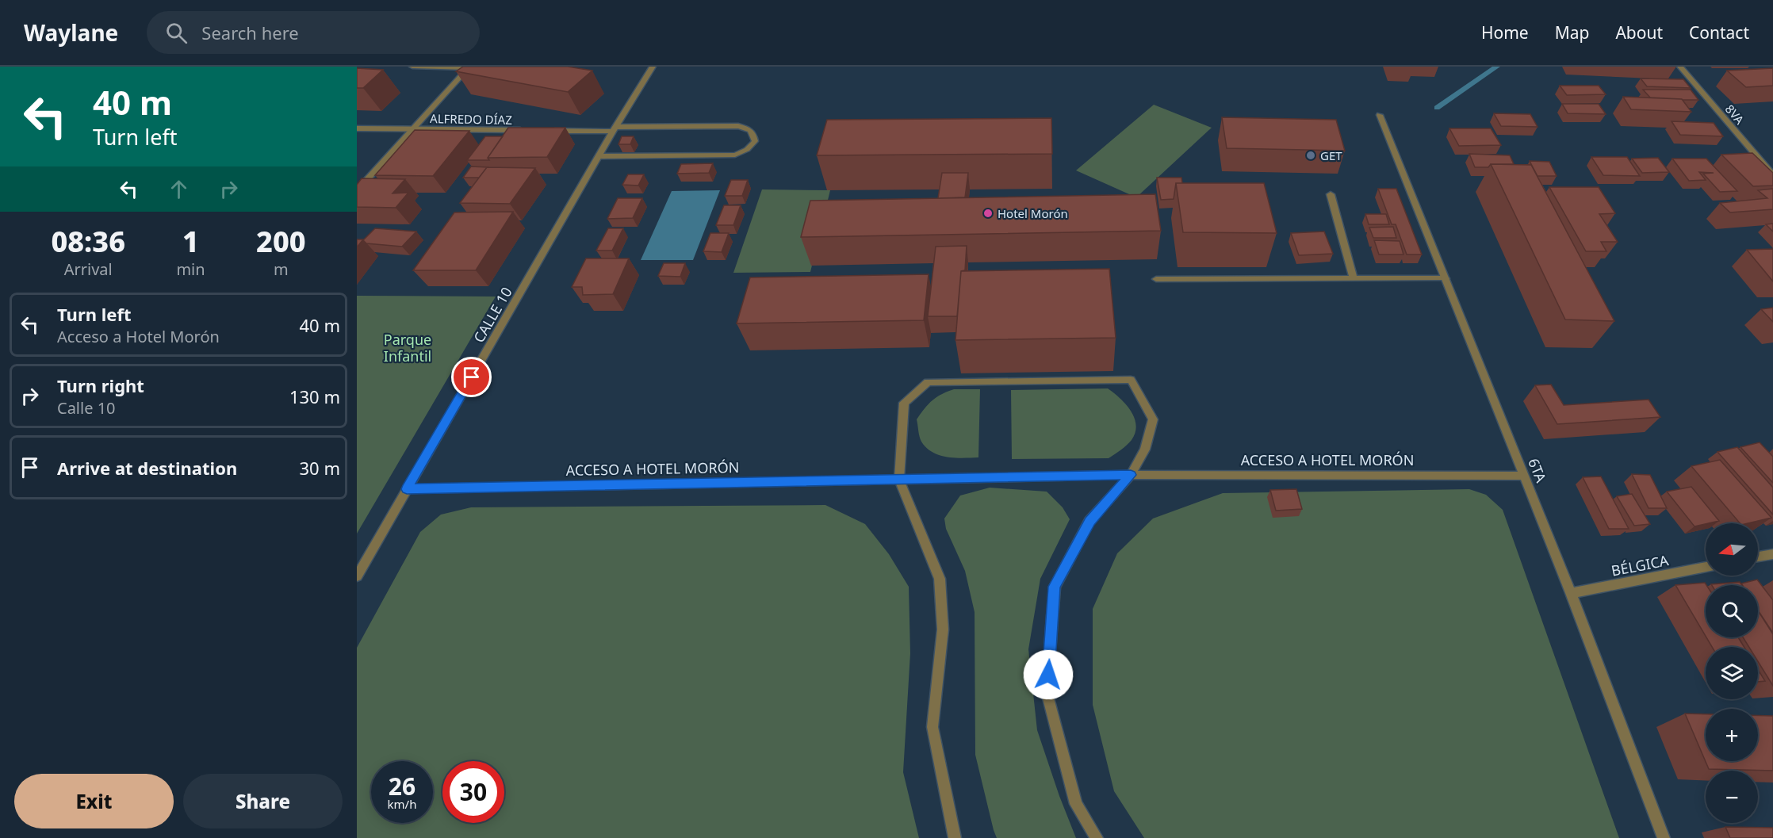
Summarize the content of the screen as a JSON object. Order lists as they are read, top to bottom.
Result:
{
  "streets": {
    "street": [
      "8VA",
      "ALFREDO DÍAZ",
      "CALLE 10",
      "ACCESO A HOTEL MORÓN",
      "6TA",
      "BÉLGICA"
    ]
  },
  "crossings": [
    ["CALLE 10", "ACCESO A HOTEL MORÓN"],
    ["ACCESO A HOTEL MORÓN", "6TA"],
    ["6TA", "BÉLGICA"]
  ],
  "parks": ["Parque Infantil"],
  "places": ["GET", "Hotel Morón"],
  "north": "left",
  "page": {
    "header": "Waylane",
    "search": "Search here",
    "nav": [
      "Home",
      "Map",
      "About",
      "Contact"
    ],
    "turn": ["40 m", "Turn left"],
    "eta": [
      "08:36",
      "Arrival",
      "1",
      "min",
      "200",
      "m"
    ],
    "list": [
      {
        "name": "Turn left",
        "note": "Acceso a Hotel Morón",
        "value": "40 m"
      },
      {
        "name": "Turn right",
        "note": "Calle 10",
        "value": "130 m"
      },
      {
        "name": "Arrive at destination",
        "value": "30 m"
      }
    ],
    "map_buttons": ["+", "−"],
    "speed": "26 km/h",
    "limit": "30",
    "buttons": ["Exit", "Share"]
  }
}
